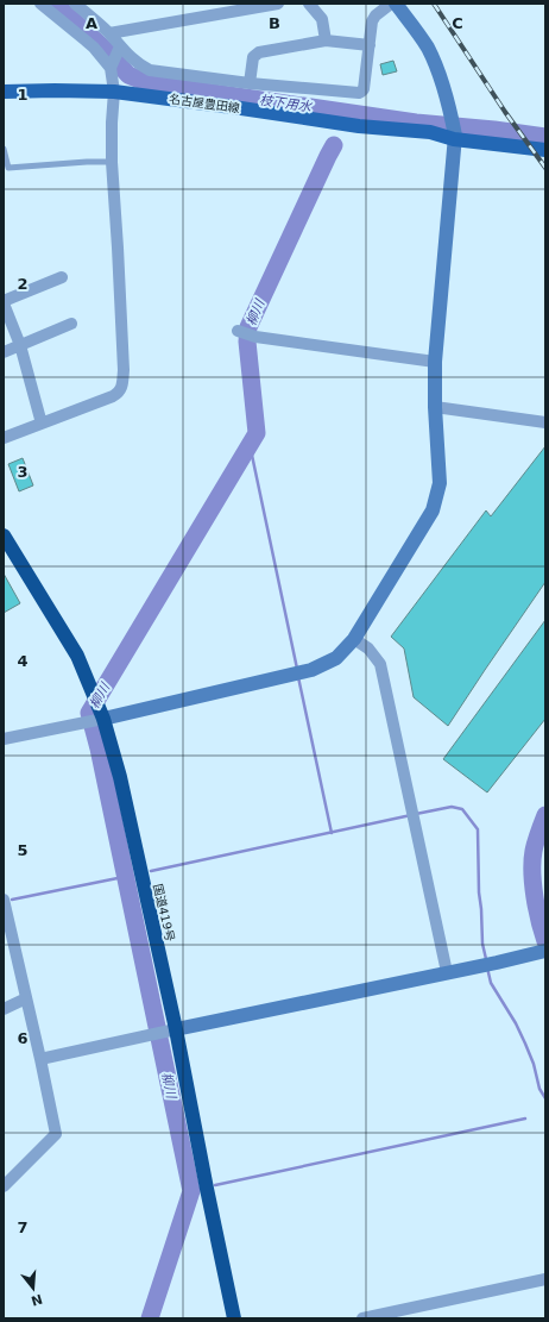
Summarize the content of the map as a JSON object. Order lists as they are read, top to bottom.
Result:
{
  "streets": {
    "highway": ["国道419号"],
    "main road": ["名古屋豊田線"]
  },
  "water": ["枝下用水", "柳川"],
  "north": "bottom",
  "grid": {
    "columns": ["A", "B", "C"],
    "rows": [
      "1",
      "2",
      "3",
      "4",
      "5",
      "6",
      "7"
    ]
  }
}
